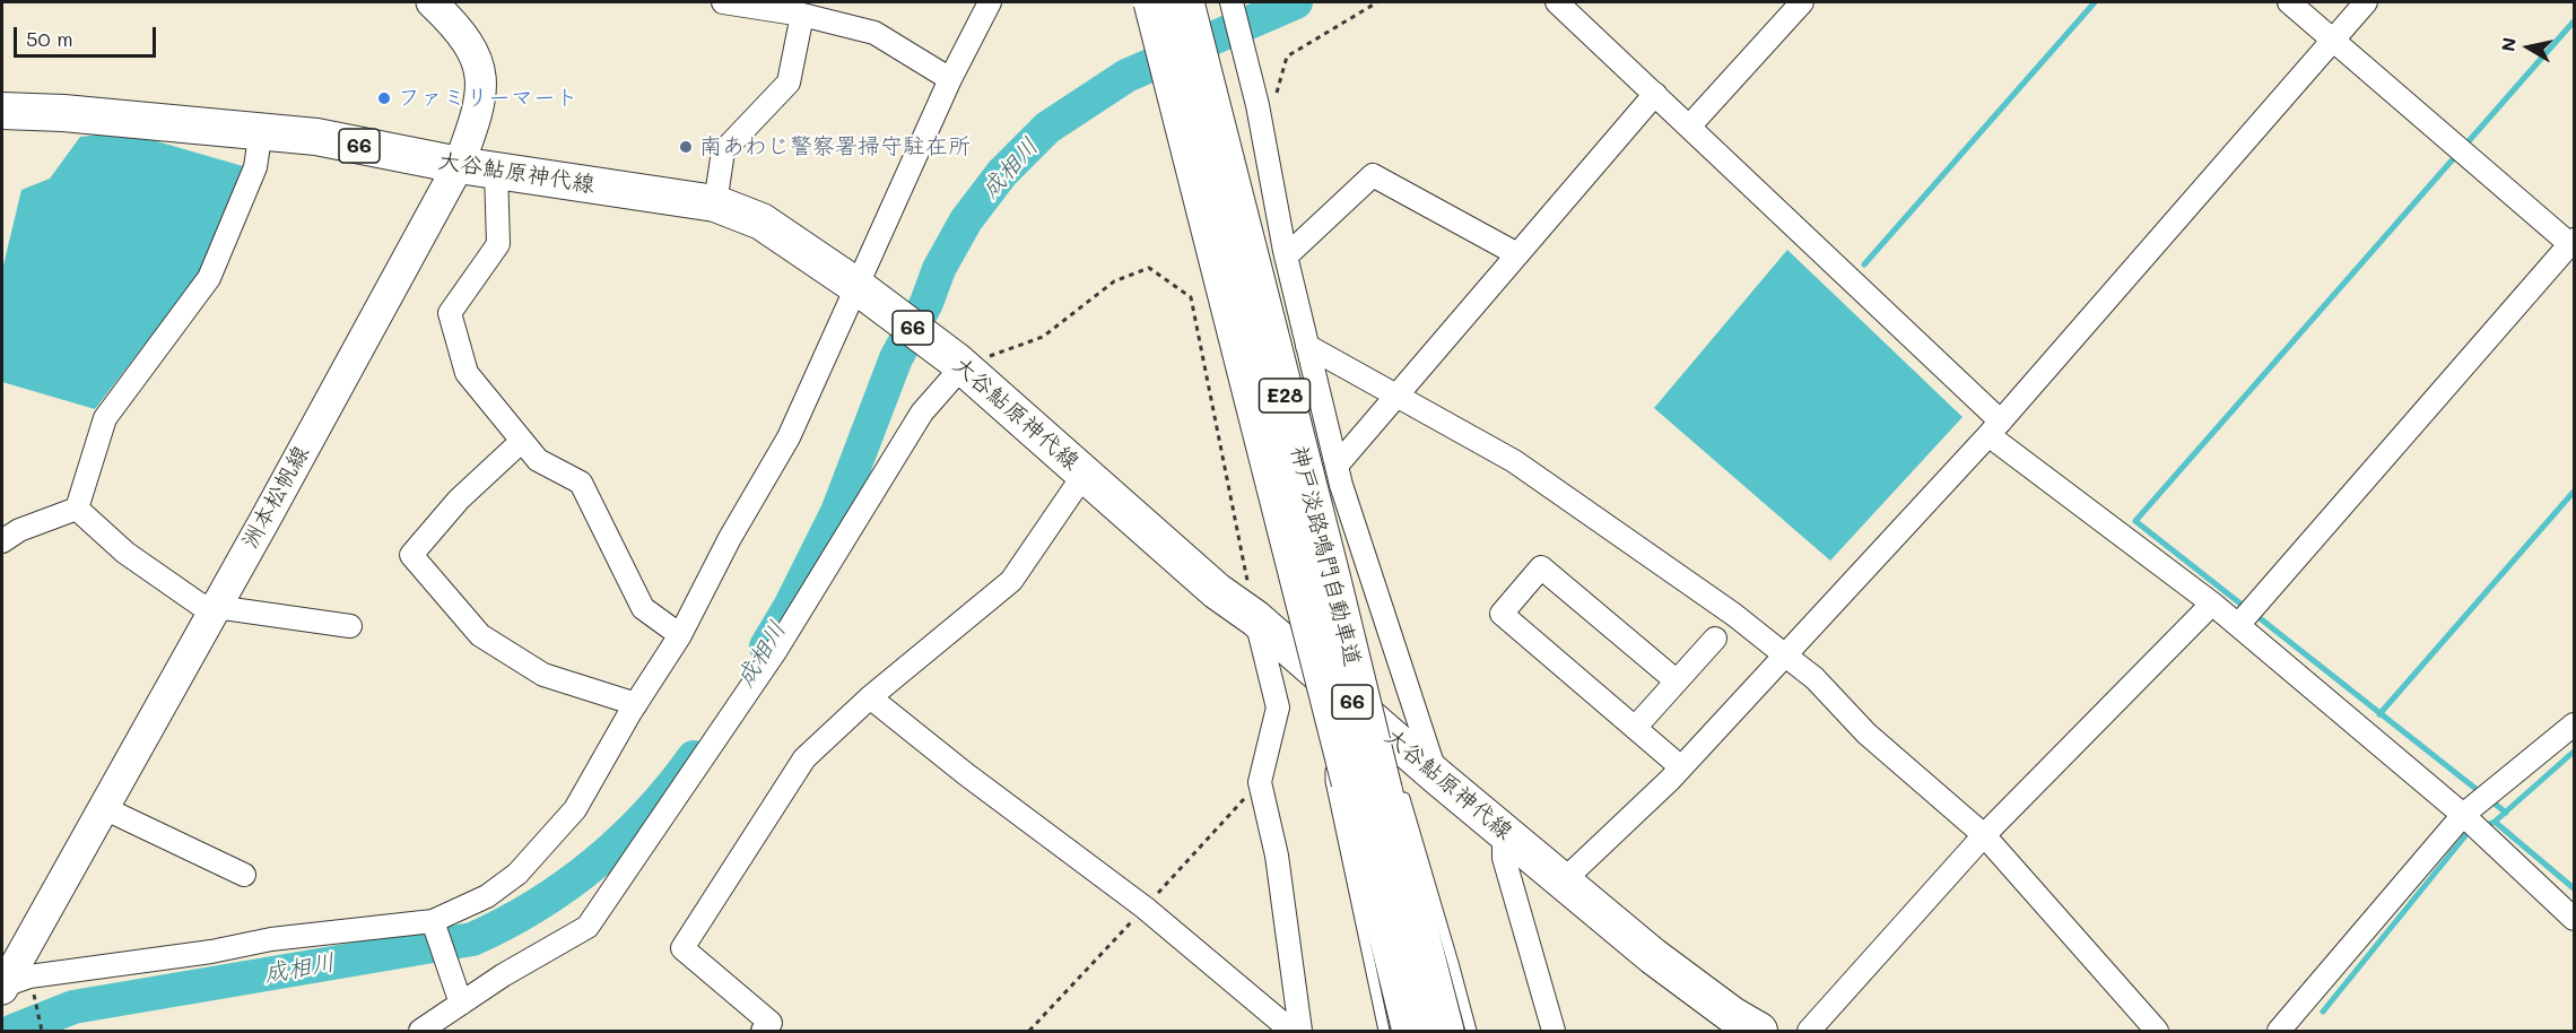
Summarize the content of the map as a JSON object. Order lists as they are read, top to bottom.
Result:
{
  "streets": {
    "highway": ["E28", "神戸淡路鳴門自動車道"],
    "main road": ["66", "大谷鮎原神代線", "洲本松帆線"]
  },
  "crossings": [
    ["大谷鮎原神代線", "洲本松帆線"]
  ],
  "water": ["成相川"],
  "places": ["ファミリーマート", "南あわじ警察署掃守駐在所"],
  "scale_bar": "50 m",
  "north": "left"
}
